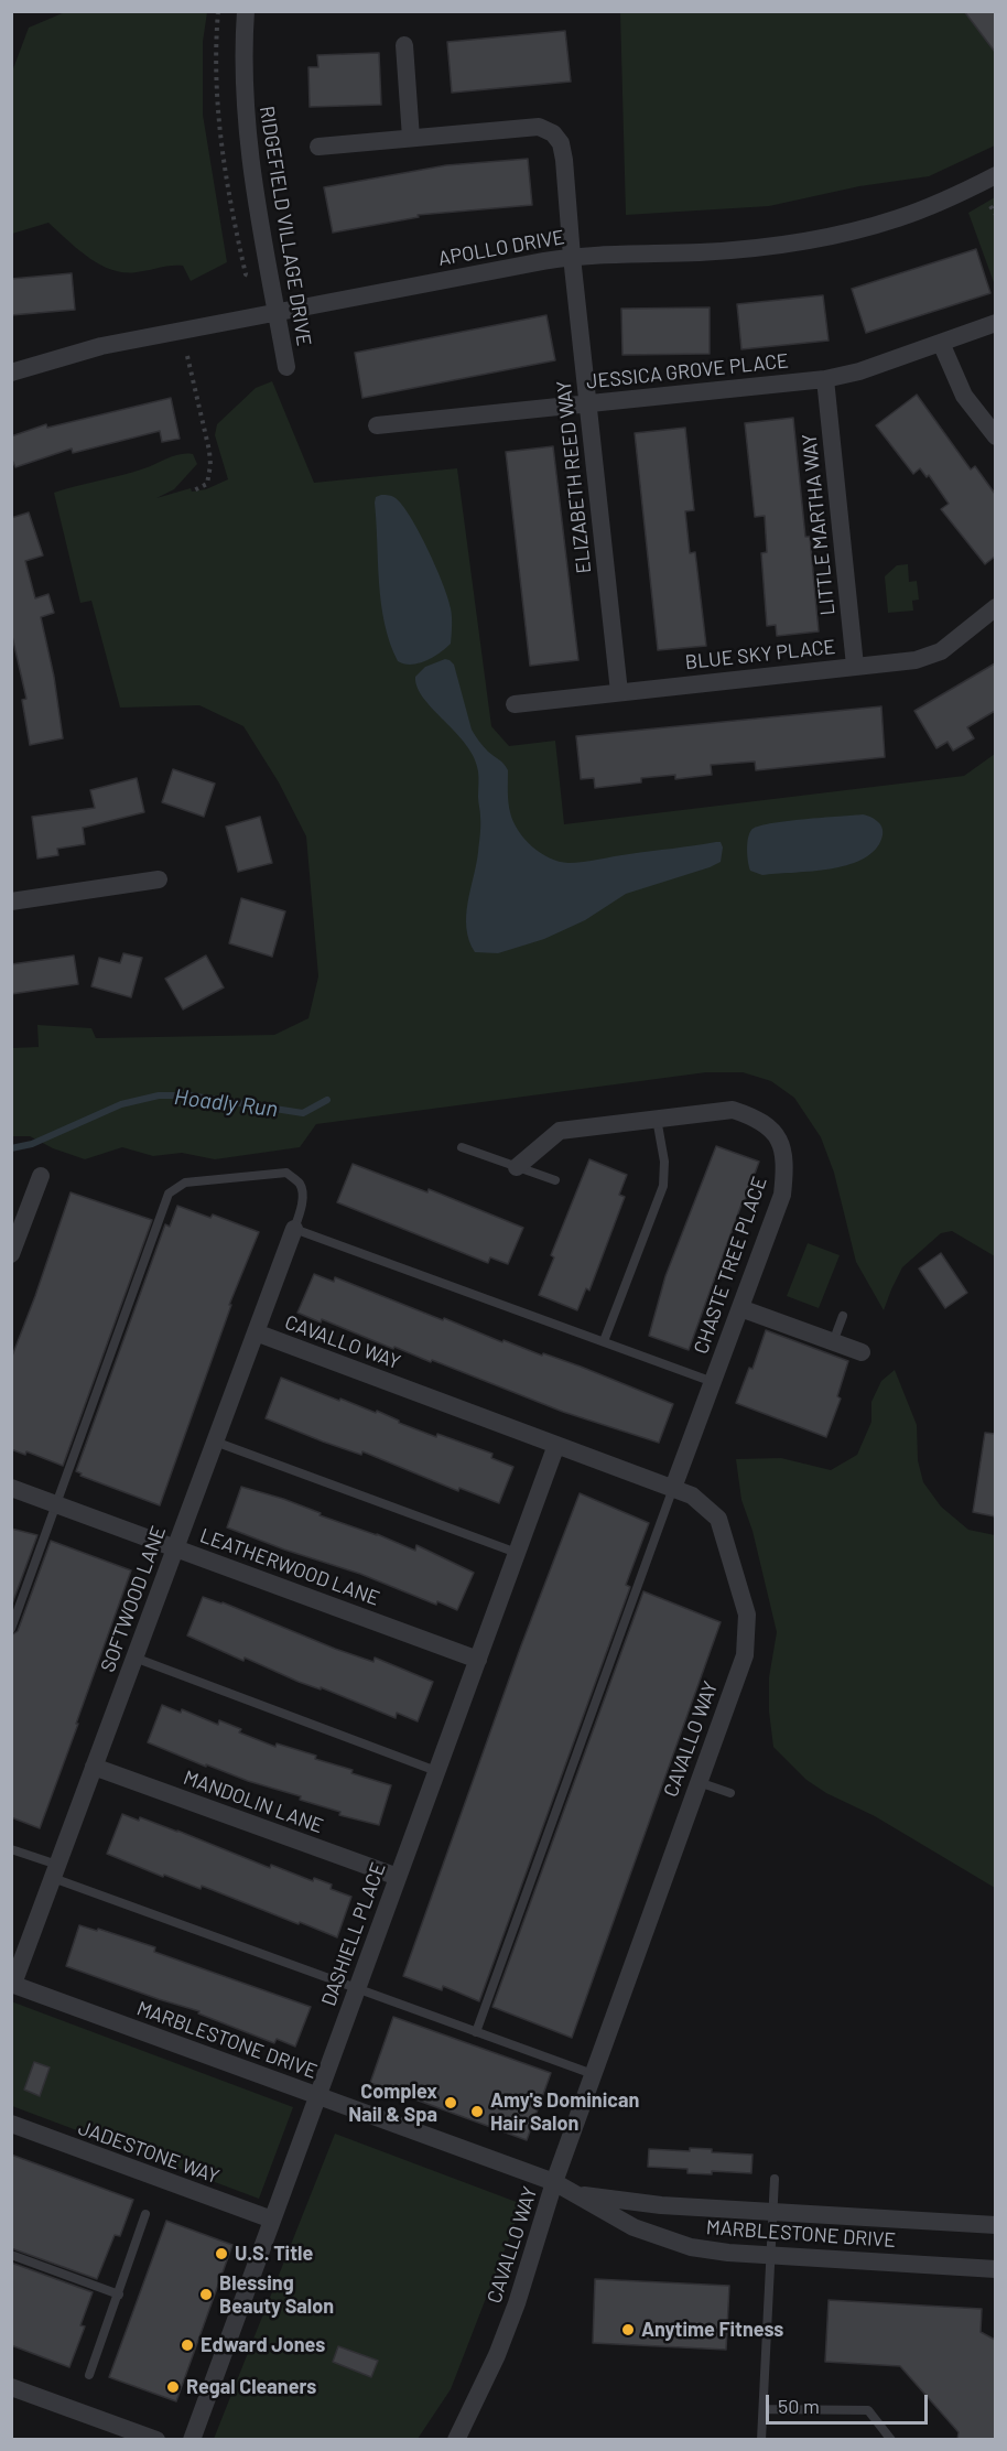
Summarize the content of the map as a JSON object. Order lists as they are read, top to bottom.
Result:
{
  "streets": {
    "street": [
      "RIDGEFIELD VILLAGE DRIVE",
      "APOLLO DRIVE",
      "JESSICA GROVE PLACE",
      "ELIZABETH REED WAY",
      "LITTLE MARTHA WAY",
      "BLUE SKY PLACE",
      "CHASTE TREE PLACE",
      "CAVALLO WAY",
      "LEATHERWOOD LANE",
      "SOFTWOOD LANE",
      "MANDOLIN LANE",
      "DASHIELL PLACE",
      "MARBLESTONE DRIVE",
      "JADESTONE WAY"
    ]
  },
  "crossings": [
    ["RIDGEFIELD VILLAGE DRIVE", "APOLLO DRIVE"],
    ["APOLLO DRIVE", "ELIZABETH REED WAY"],
    ["JESSICA GROVE PLACE", "ELIZABETH REED WAY"],
    ["JESSICA GROVE PLACE", "LITTLE MARTHA WAY"],
    ["ELIZABETH REED WAY", "BLUE SKY PLACE"],
    ["LITTLE MARTHA WAY", "BLUE SKY PLACE"],
    ["CHASTE TREE PLACE", "CAVALLO WAY"],
    ["CAVALLO WAY", "SOFTWOOD LANE"],
    ["CAVALLO WAY", "DASHIELL PLACE"],
    ["CAVALLO WAY", "MARBLESTONE DRIVE"],
    ["LEATHERWOOD LANE", "SOFTWOOD LANE"],
    ["LEATHERWOOD LANE", "DASHIELL PLACE"],
    ["SOFTWOOD LANE", "MANDOLIN LANE"],
    ["SOFTWOOD LANE", "MARBLESTONE DRIVE"],
    ["MANDOLIN LANE", "DASHIELL PLACE"],
    ["DASHIELL PLACE", "MARBLESTONE DRIVE"],
    ["DASHIELL PLACE", "JADESTONE WAY"]
  ],
  "water": ["Hoadly Run"],
  "places": [
    "Complex Nail & Spa",
    "Amy's Dominican Hair Salon",
    "U.S. Title",
    "Blessing Beauty Salon",
    "Anytime Fitness",
    "Edward Jones",
    "Regal Cleaners"
  ],
  "scale_bar": "50 m"
}
